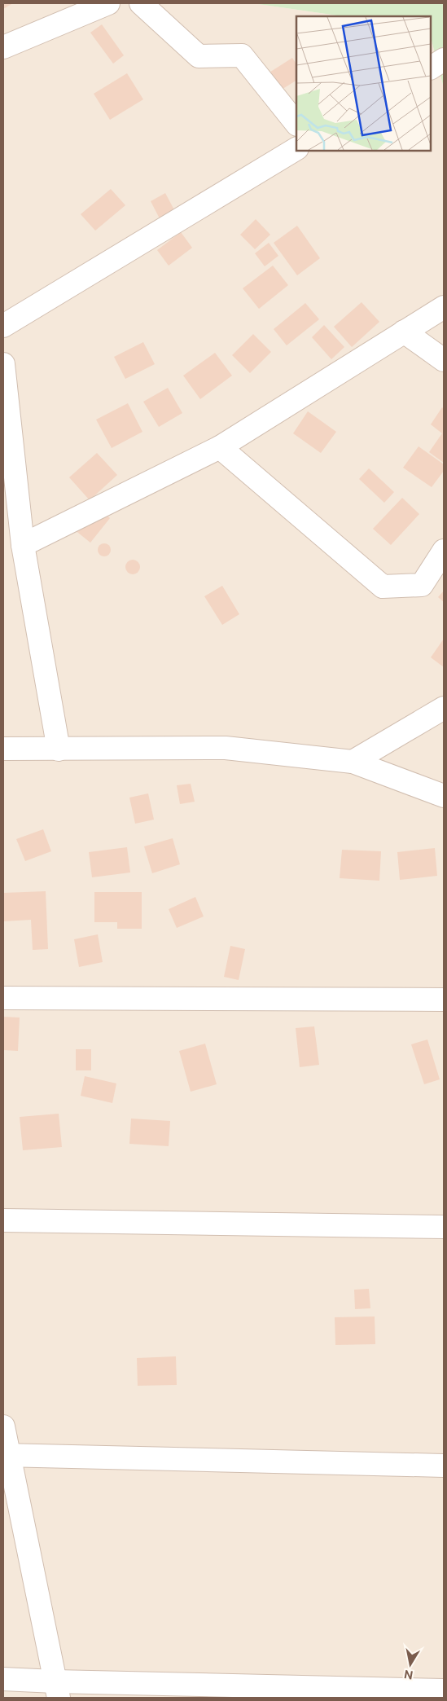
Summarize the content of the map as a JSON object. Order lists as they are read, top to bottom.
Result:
{
  "north": "bottom"
}
